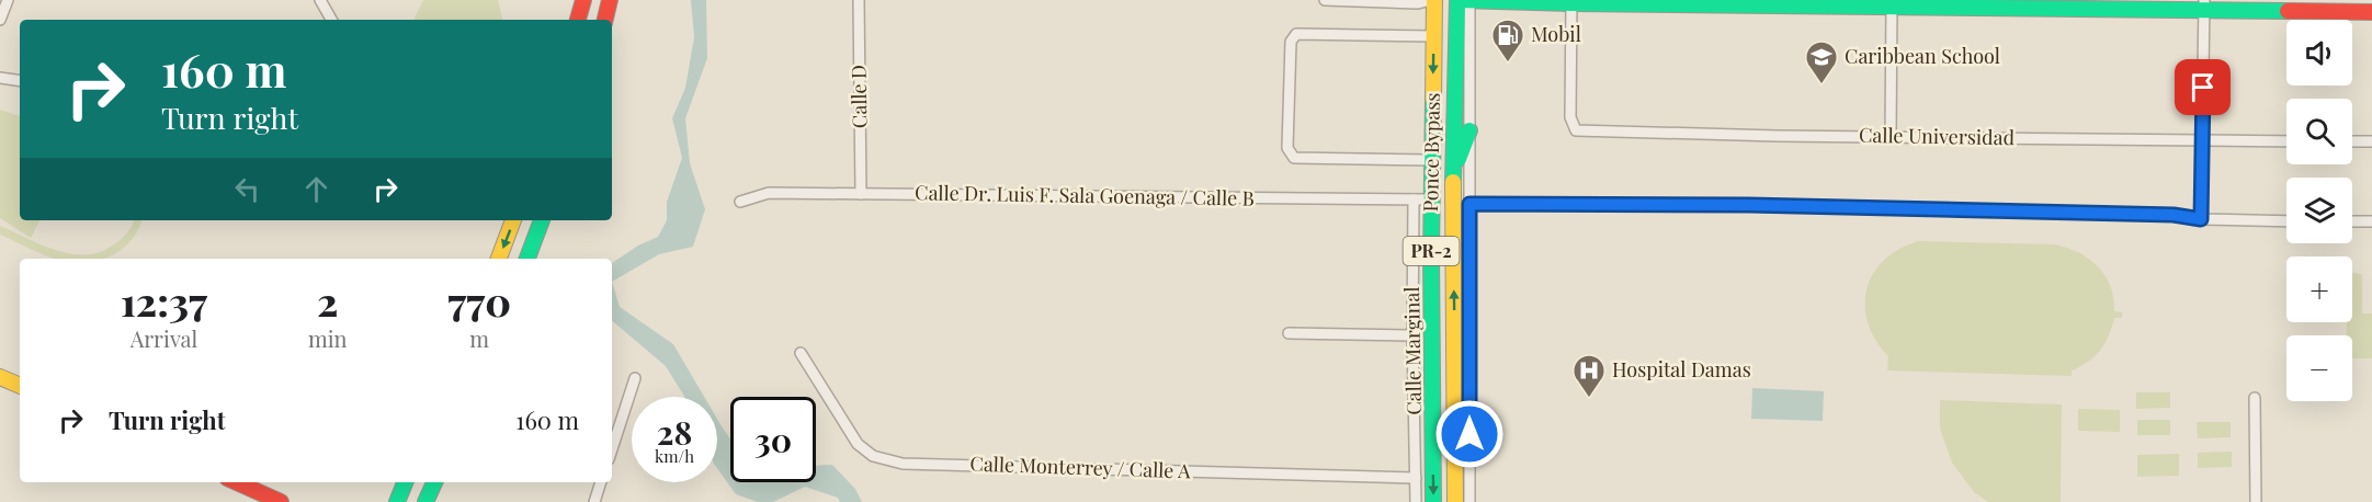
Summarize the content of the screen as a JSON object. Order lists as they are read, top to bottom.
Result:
{
  "streets": {
    "main road": ["Ponce Bypass", "PR-2"],
    "street": [
      "Calle D",
      "Calle Universidad",
      "Calle Dr. Luis F. Sala Goenaga / Calle B",
      "Calle Marginal",
      "Calle Monterrey / Calle A"
    ]
  },
  "crossings": [
    ["Calle D", "Calle Dr. Luis F. Sala Goenaga / Calle B"],
    ["Ponce Bypass", "Calle Dr. Luis F. Sala Goenaga / Calle B"],
    ["Calle Dr. Luis F. Sala Goenaga / Calle B", "Calle Marginal"],
    ["Calle Marginal", "Calle Monterrey / Calle A"]
  ],
  "places": {
    "fuel station": ["Mobil"],
    "school or university": ["Caribbean School"],
    "hospital": ["Hospital Damas"]
  },
  "page": {
    "map_buttons": ["+", "−"],
    "turn": ["160 m", "Turn right"],
    "eta": [
      "12:37",
      "Arrival",
      "2",
      "min",
      "770",
      "m"
    ],
    "list": [
      {
        "name": "Turn right",
        "value": "160 m"
      }
    ],
    "speed": "28 km/h",
    "limit": "30"
  }
}
